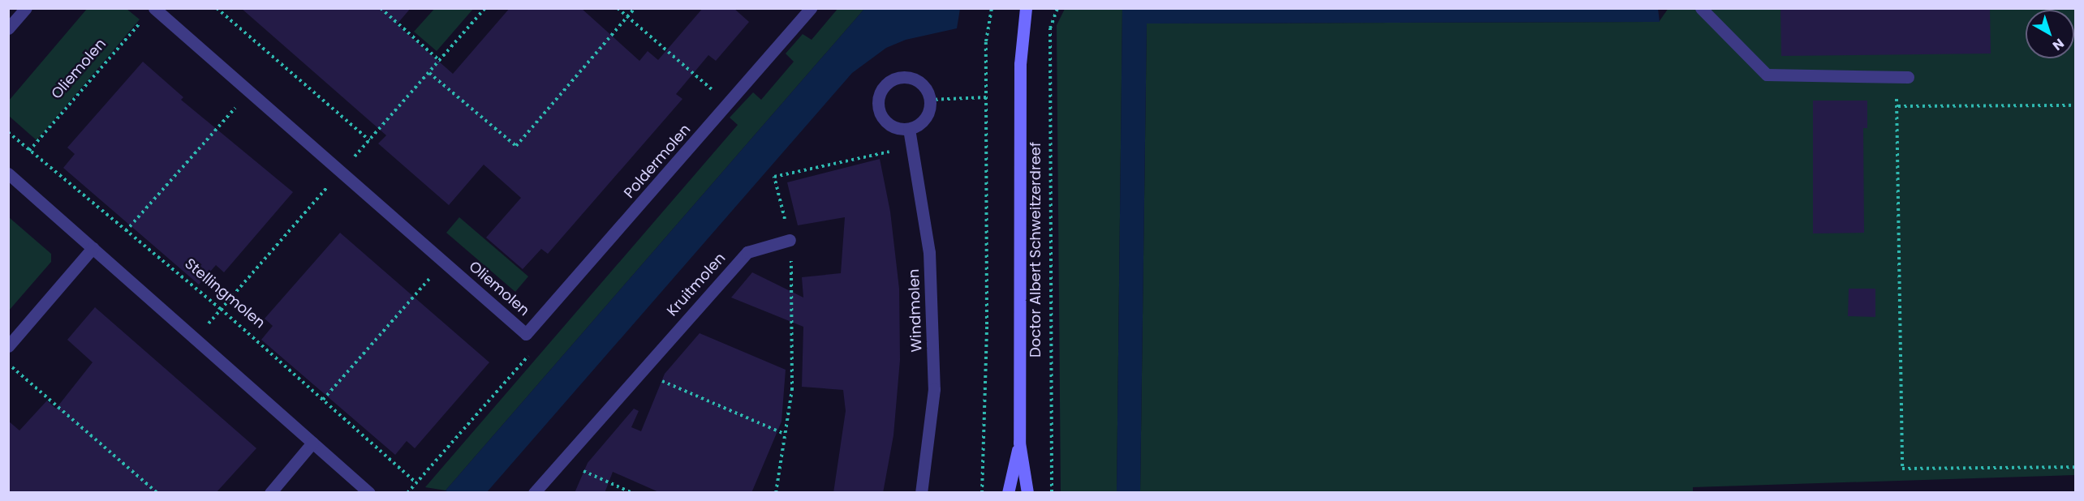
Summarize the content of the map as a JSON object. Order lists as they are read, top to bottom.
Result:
{
  "streets": {
    "street": [
      "Oliemolen",
      "Poldermolen",
      "Doctor Albert Schweitzerdreef",
      "Kruitmolen",
      "Windmolen"
    ],
    "path": ["Stellingmolen"]
  },
  "crossings": [
    ["Oliemolen", "Poldermolen"],
    ["Oliemolen", "Stellingmolen"]
  ],
  "north": "bottom right"
}
